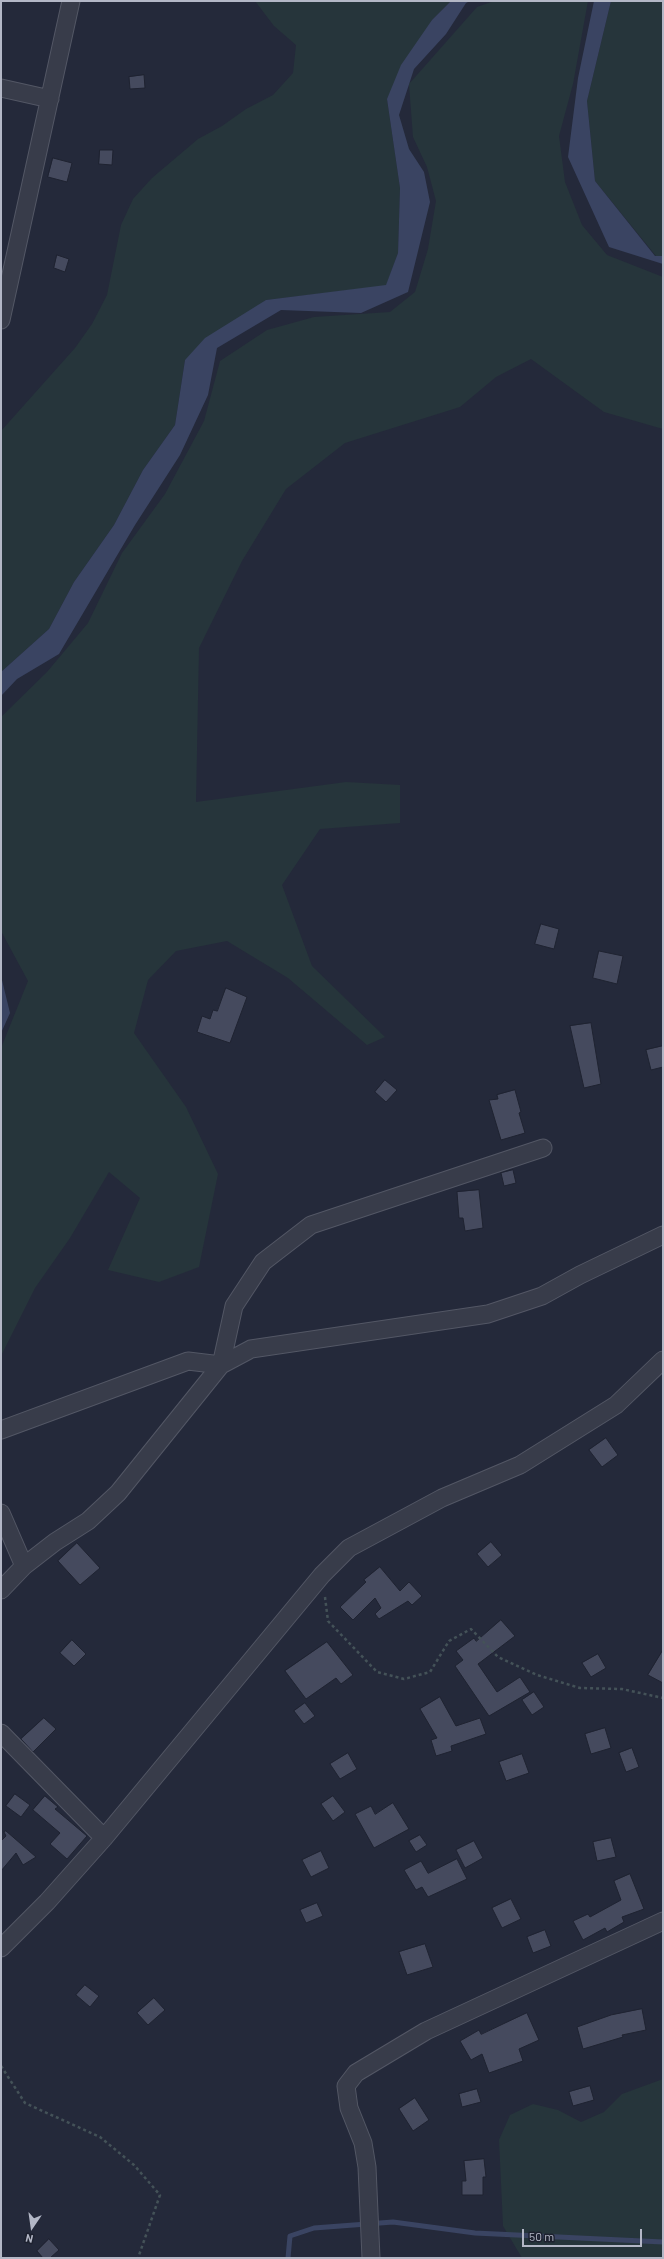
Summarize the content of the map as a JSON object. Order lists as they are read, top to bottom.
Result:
{
  "scale_bar": "50 m",
  "north": "bottom"
}
